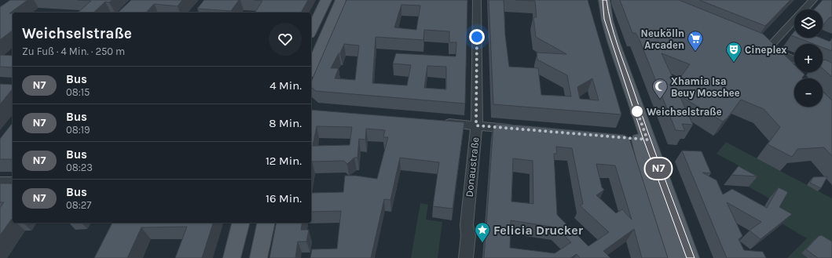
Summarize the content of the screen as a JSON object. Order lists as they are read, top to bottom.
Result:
{
  "streets": {
    "street": ["Donaustraße"]
  },
  "places": {
    "supermarket": ["Neukölln Arcaden"],
    "theatre": ["Cineplex"],
    "mosque": ["Xhamia Isa Beuy Moschee"],
    "other": ["Weichselstraße"],
    "place": ["Felicia Drucker"]
  },
  "lines": ["bus line N7"],
  "page": {
    "on_map": "N7",
    "map_buttons": ["+", "−"],
    "heading": ["Weichselstraße", "Zu Fuß · 4 Min. · 250 m"],
    "list": [
      {
        "mark": "N7",
        "name": "Bus",
        "note": "08:15",
        "value": "4 Min."
      },
      {
        "mark": "N7",
        "name": "Bus",
        "note": "08:19",
        "value": "8 Min."
      },
      {
        "mark": "N7",
        "name": "Bus",
        "note": "08:23",
        "value": "12 Min."
      },
      {
        "mark": "N7",
        "name": "Bus",
        "note": "08:27",
        "value": "16 Min."
      }
    ]
  }
}
